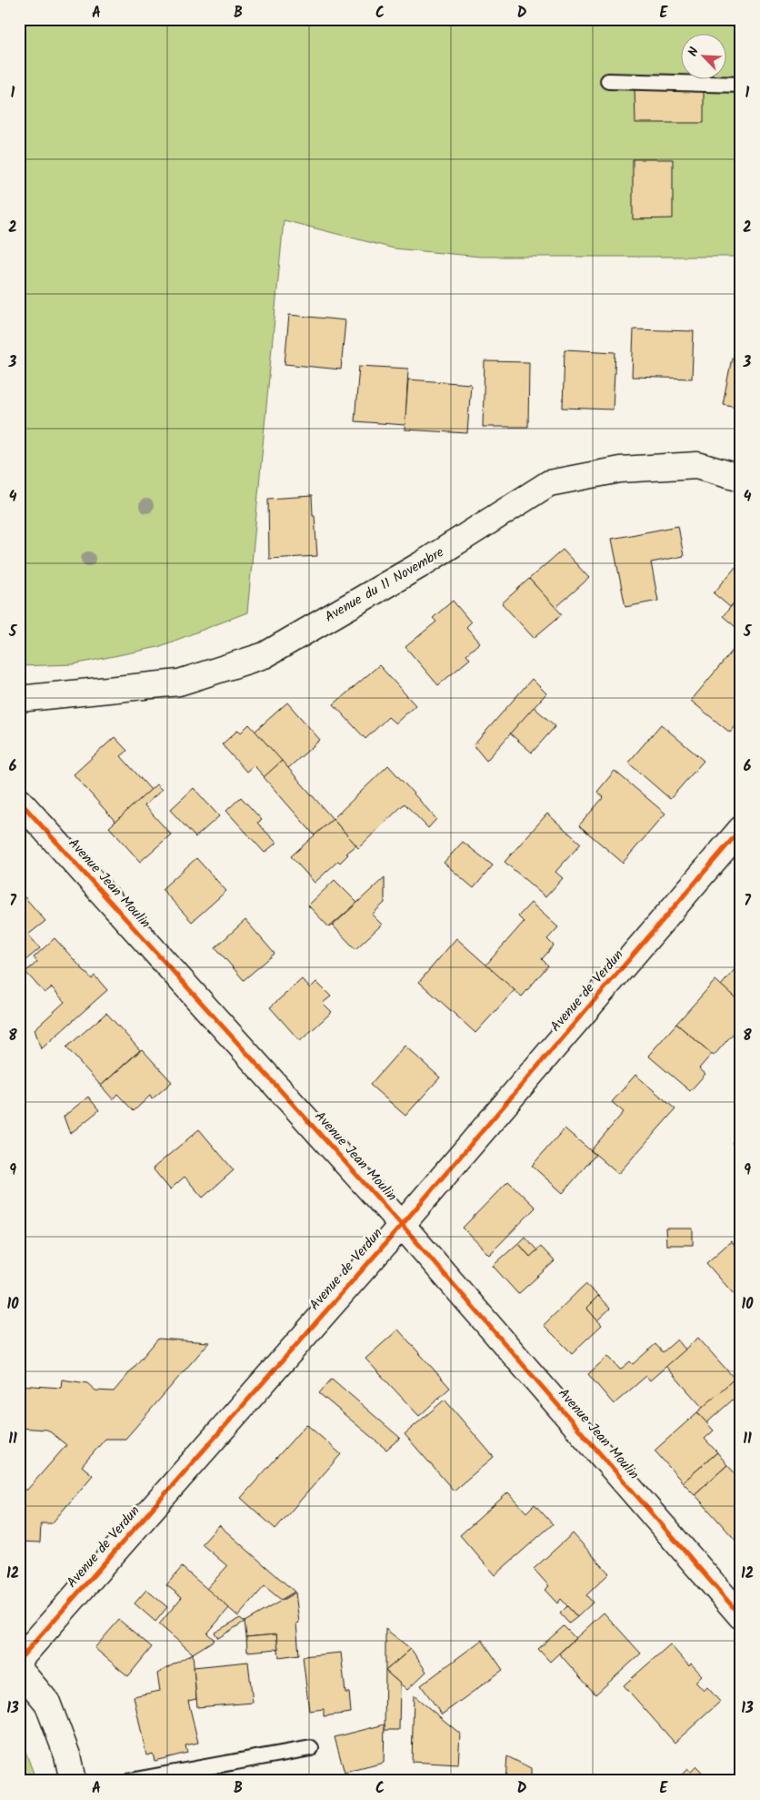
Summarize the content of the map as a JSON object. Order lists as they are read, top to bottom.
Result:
{
  "streets": {
    "street": ["Avenue du 11 Novembre", "Avenue Jean Moulin", "Avenue de Verdun"]
  },
  "crossings": [
    ["Avenue Jean Moulin", "Avenue de Verdun"]
  ],
  "north": "top left",
  "grid": {
    "columns": [
      "A",
      "B",
      "C",
      "D",
      "E"
    ],
    "rows": [
      "1",
      "2",
      "3",
      "4",
      "5",
      "6",
      "7",
      "8",
      "9",
      "10",
      "11",
      "12",
      "13"
    ]
  }
}
